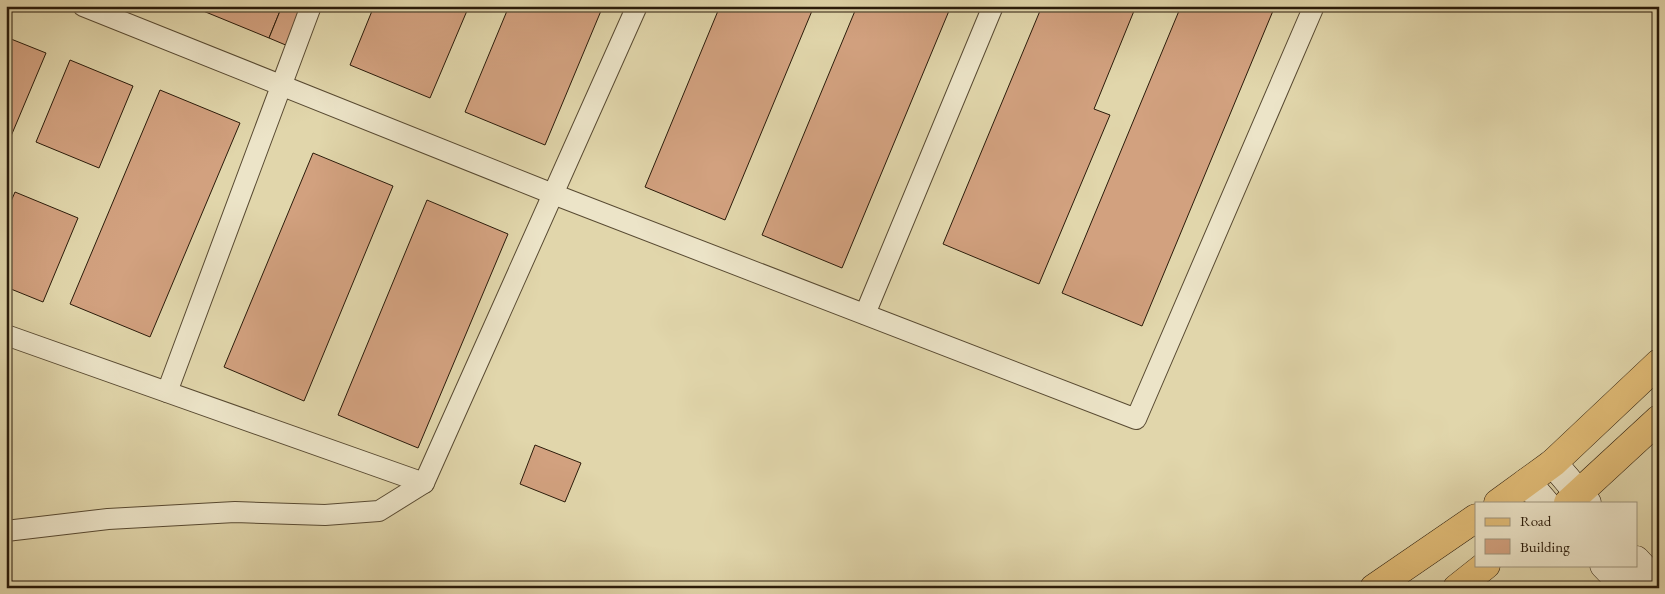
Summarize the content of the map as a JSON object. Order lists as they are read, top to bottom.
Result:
{
  "legend": ["Road", "Building"]
}
